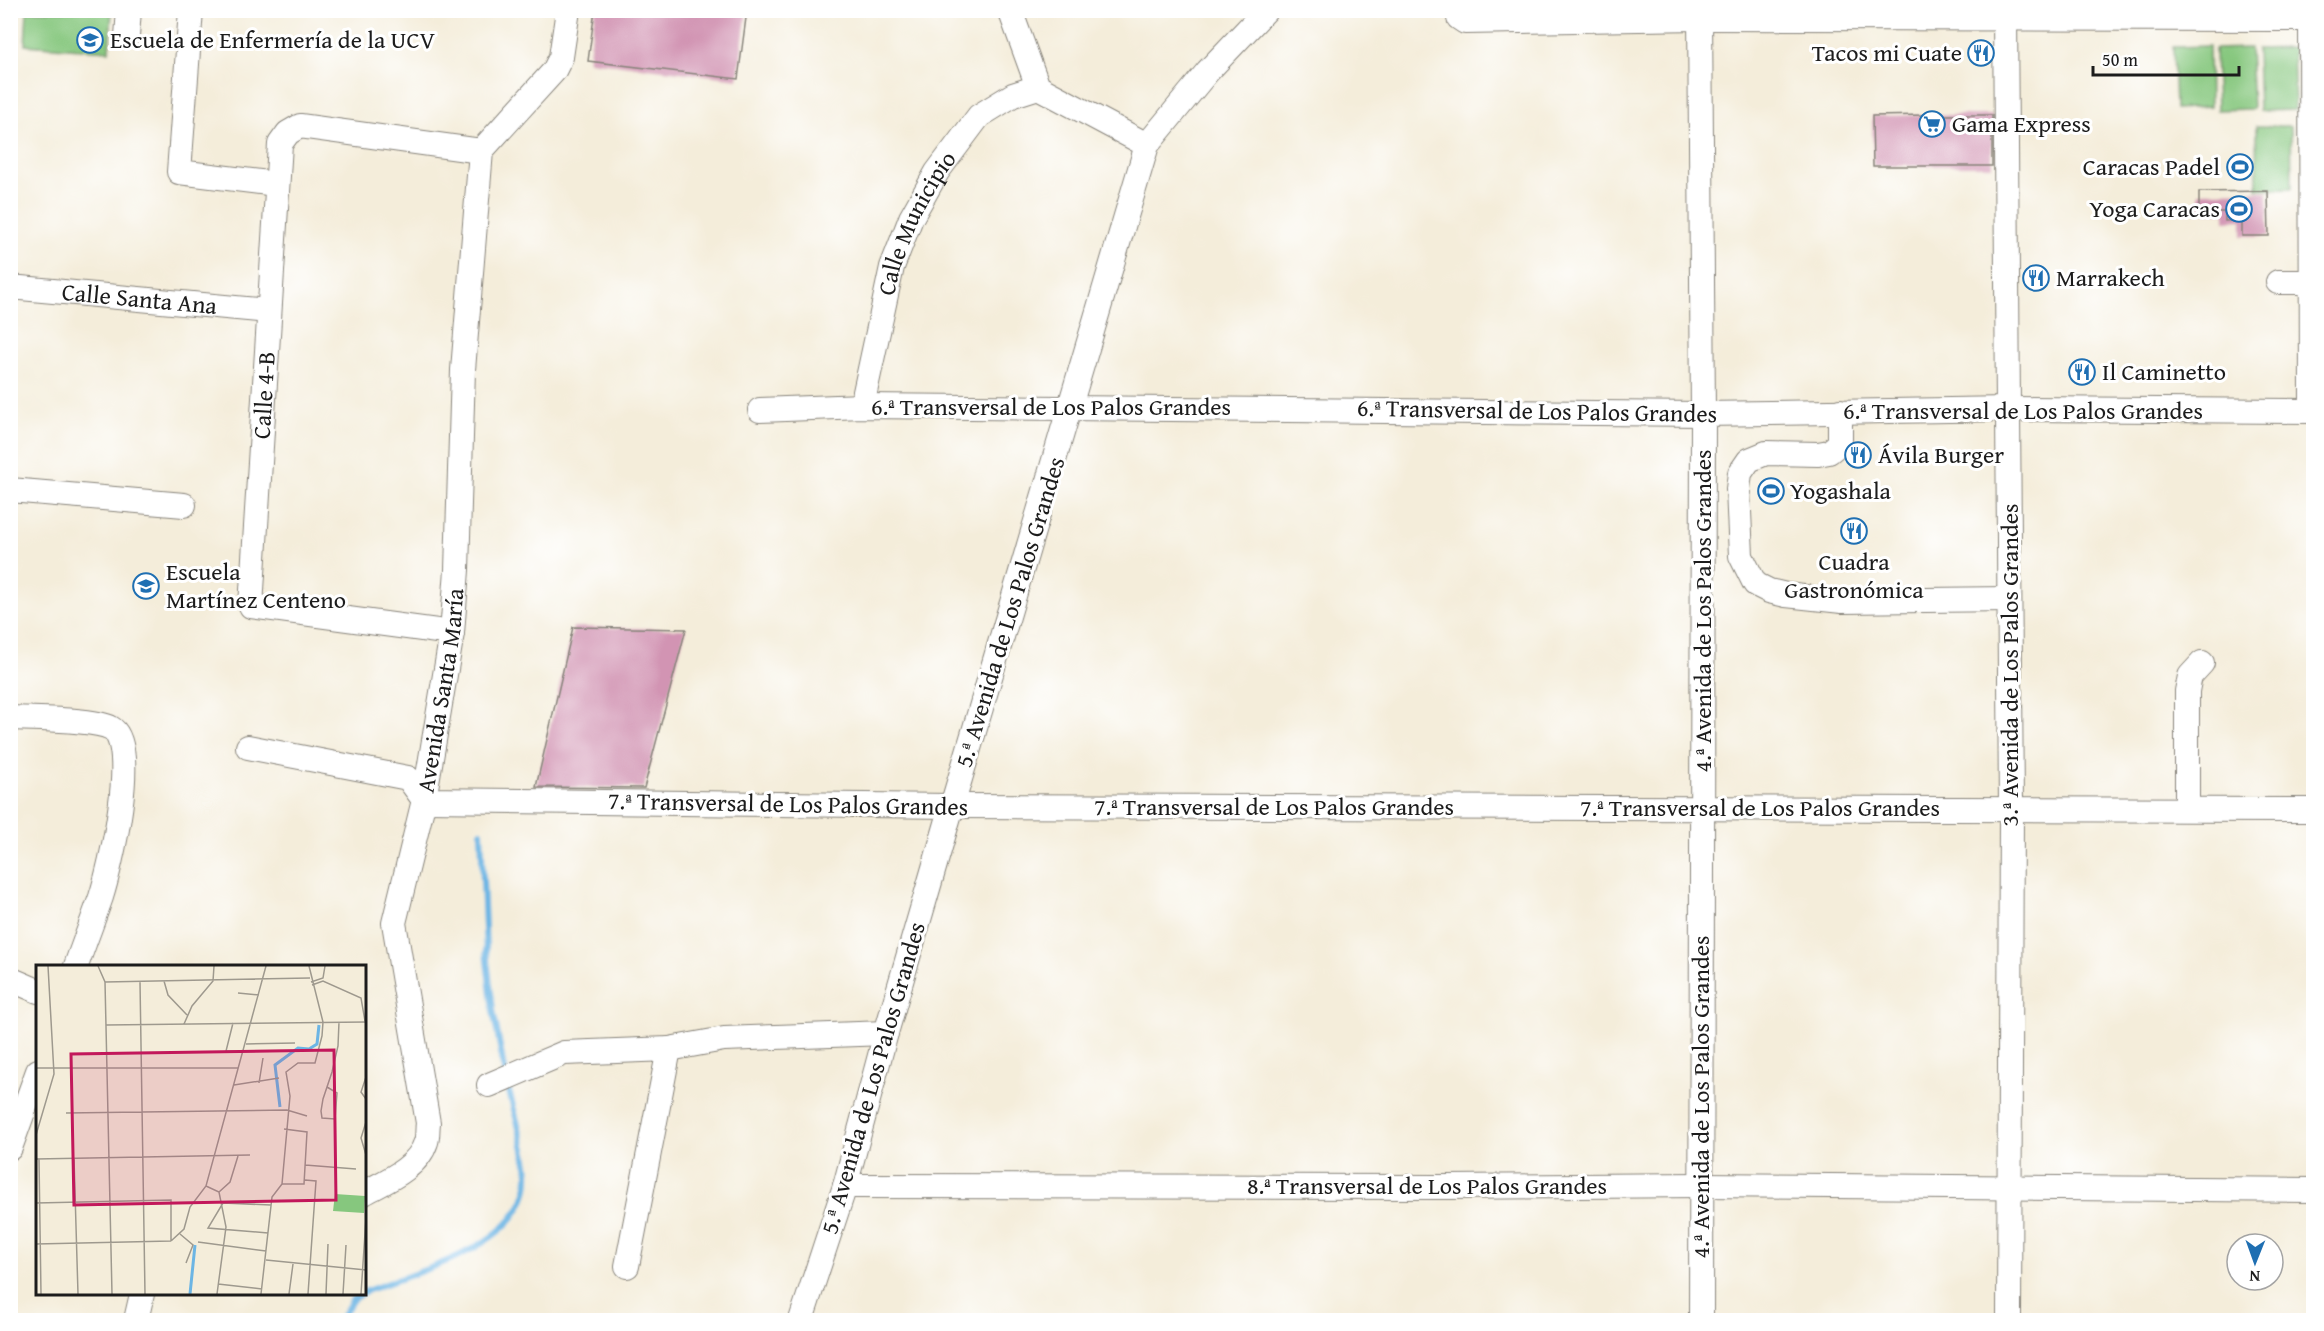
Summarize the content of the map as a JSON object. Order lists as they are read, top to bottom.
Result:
{
  "streets": {
    "street": [
      "Calle Municipio",
      "Calle Santa Ana",
      "Calle 4-B",
      "6.ª Transversal de Los Palos Grandes",
      "4.ª Avenida de Los Palos Grandes",
      "5.ª Avenida de Los Palos Grandes",
      "3.ª Avenida de Los Palos Grandes",
      "Avenida Santa María",
      "7.ª Transversal de Los Palos Grandes",
      "8.ª Transversal de Los Palos Grandes"
    ]
  },
  "crossings": [
    ["Calle Municipio", "6.ª Transversal de Los Palos Grandes"],
    ["Calle Santa Ana", "Calle 4-B"],
    ["Calle 4-B", "Avenida Santa María"],
    ["6.ª Transversal de Los Palos Grandes", "4.ª Avenida de Los Palos Grandes"],
    ["6.ª Transversal de Los Palos Grandes", "5.ª Avenida de Los Palos Grandes"],
    ["6.ª Transversal de Los Palos Grandes", "3.ª Avenida de Los Palos Grandes"],
    ["4.ª Avenida de Los Palos Grandes", "7.ª Transversal de Los Palos Grandes"],
    ["4.ª Avenida de Los Palos Grandes", "8.ª Transversal de Los Palos Grandes"],
    ["5.ª Avenida de Los Palos Grandes", "7.ª Transversal de Los Palos Grandes"],
    ["5.ª Avenida de Los Palos Grandes", "8.ª Transversal de Los Palos Grandes"],
    ["3.ª Avenida de Los Palos Grandes", "7.ª Transversal de Los Palos Grandes"],
    ["3.ª Avenida de Los Palos Grandes", "8.ª Transversal de Los Palos Grandes"],
    ["Avenida Santa María", "7.ª Transversal de Los Palos Grandes"]
  ],
  "places": {
    "school or university": ["Escuela de Enfermería de la UCV", "Escuela Martínez Centeno"],
    "restaurant": [
      "Tacos mi Cuate",
      "Marrakech",
      "Il Caminetto",
      "Ávila Burger",
      "Cuadra Gastronómica"
    ],
    "supermarket": ["Gama Express"],
    "sports": ["Caracas Padel", "Yoga Caracas", "Yogashala"]
  },
  "scale_bar": "50 m",
  "north": "bottom"
}
